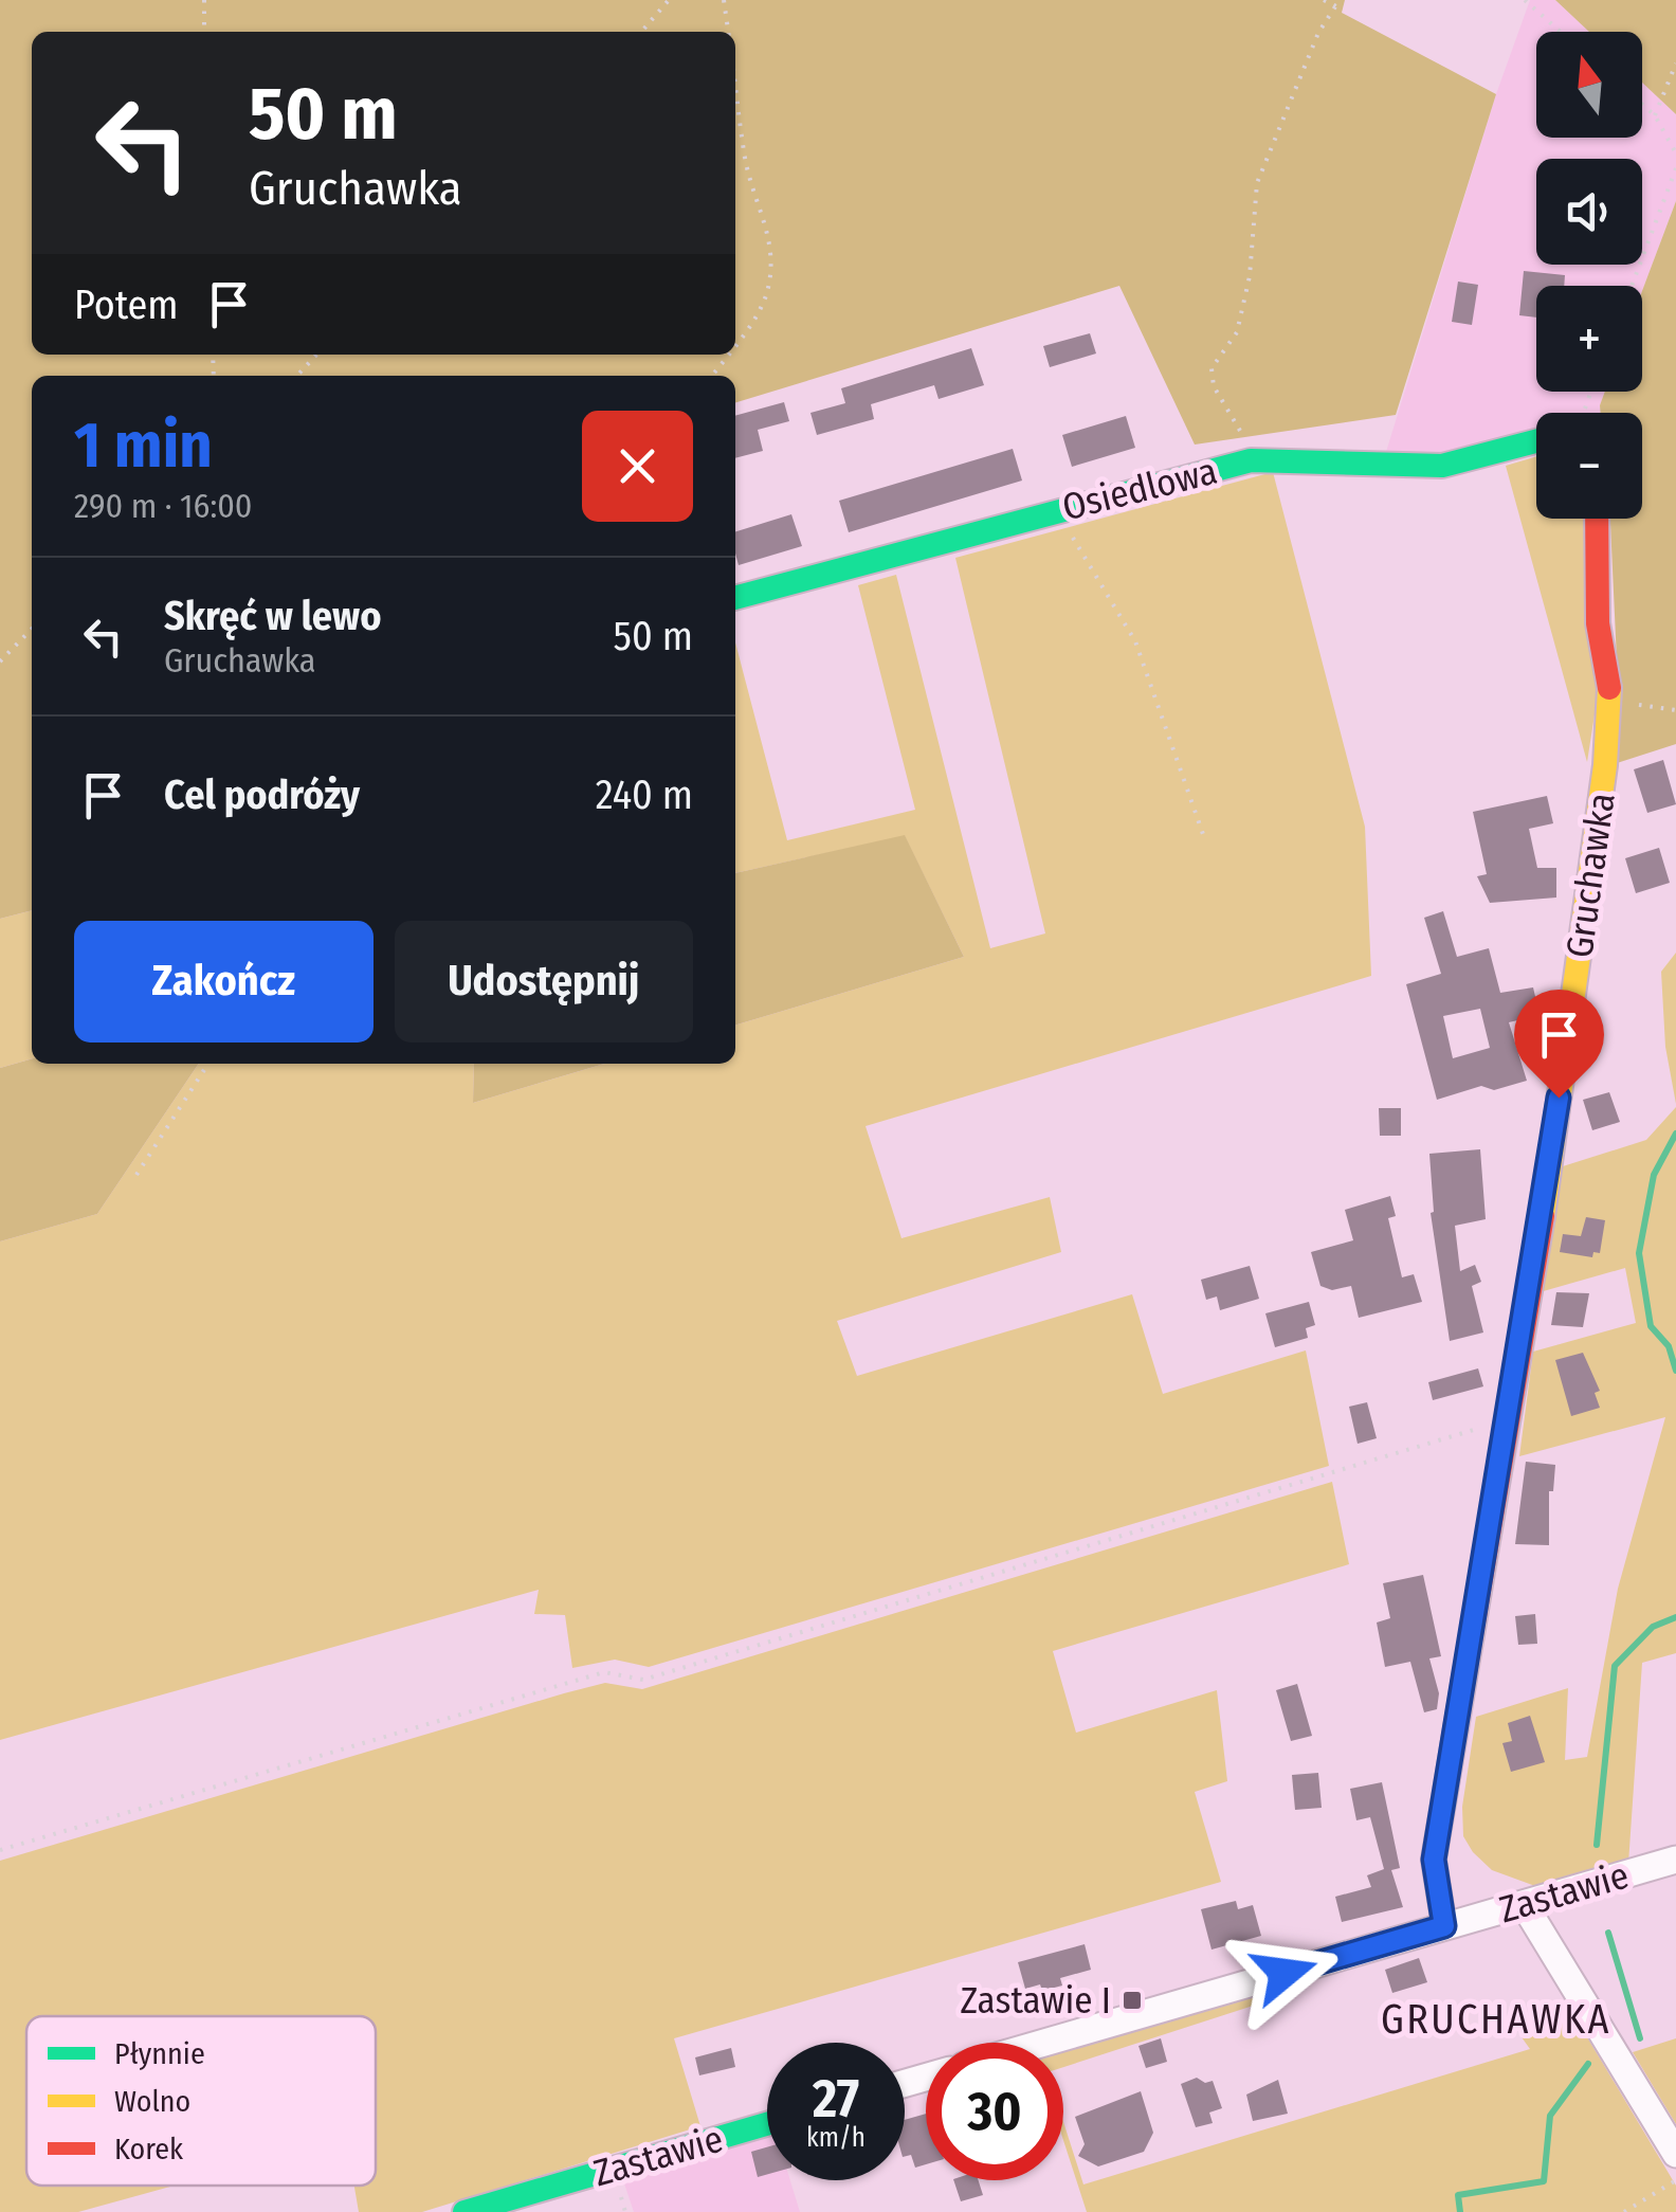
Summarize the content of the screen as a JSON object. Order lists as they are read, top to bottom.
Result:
{
  "streets": {
    "street": ["Osiedlowa", "Gruchawka", "Zastawie"]
  },
  "crossings": [
    ["Gruchawka", "Zastawie"]
  ],
  "districts": ["GRUCHAWKA"],
  "places": {
    "transit": ["Zastawie I"]
  },
  "legend": ["Płynnie", "Wolno", "Korek"],
  "north": "top",
  "page": {
    "map_buttons": ["+", "−"],
    "turn": ["50 m", "Gruchawka"],
    "then": "Potem",
    "heading": ["1 min", "290 m · 16:00"],
    "list": [
      {
        "name": "Skręć w lewo",
        "note": "Gruchawka",
        "value": "50 m"
      },
      {
        "name": "Cel podróży",
        "value": "240 m"
      }
    ],
    "buttons": ["Zakończ", "Udostępnij"],
    "speed": "27 km/h",
    "limit": "30"
  }
}
